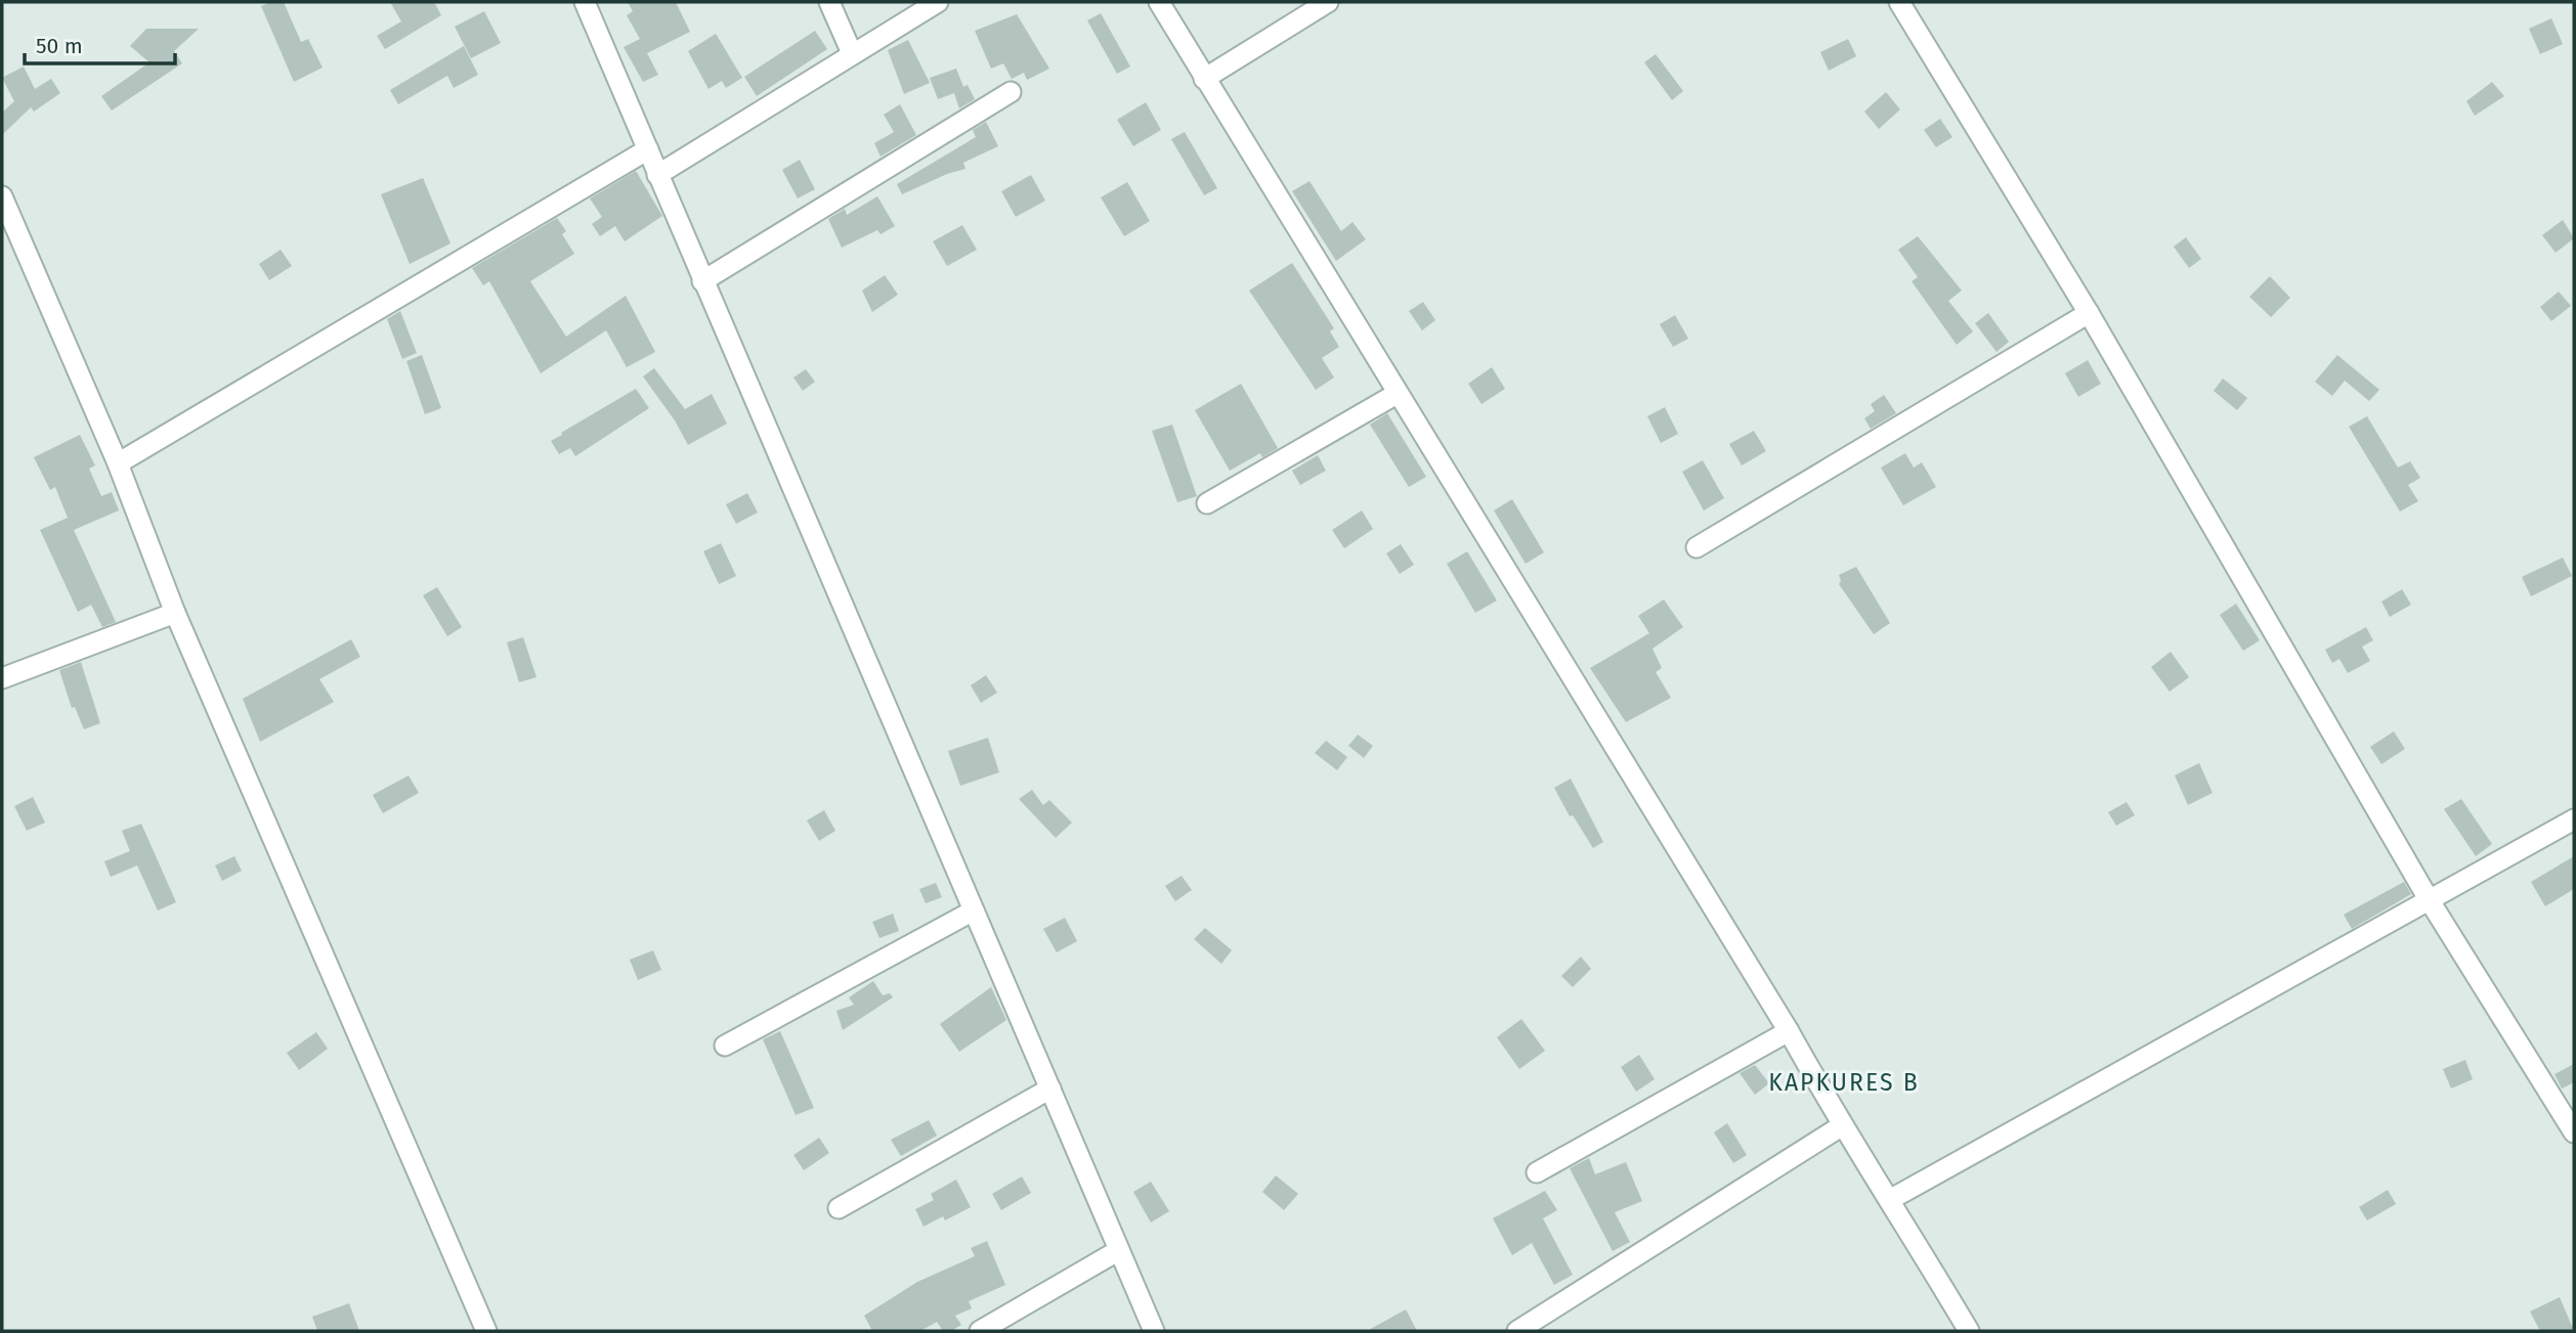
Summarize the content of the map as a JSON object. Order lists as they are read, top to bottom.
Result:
{
  "districts": ["KAPKURES B"],
  "scale_bar": "50 m"
}
